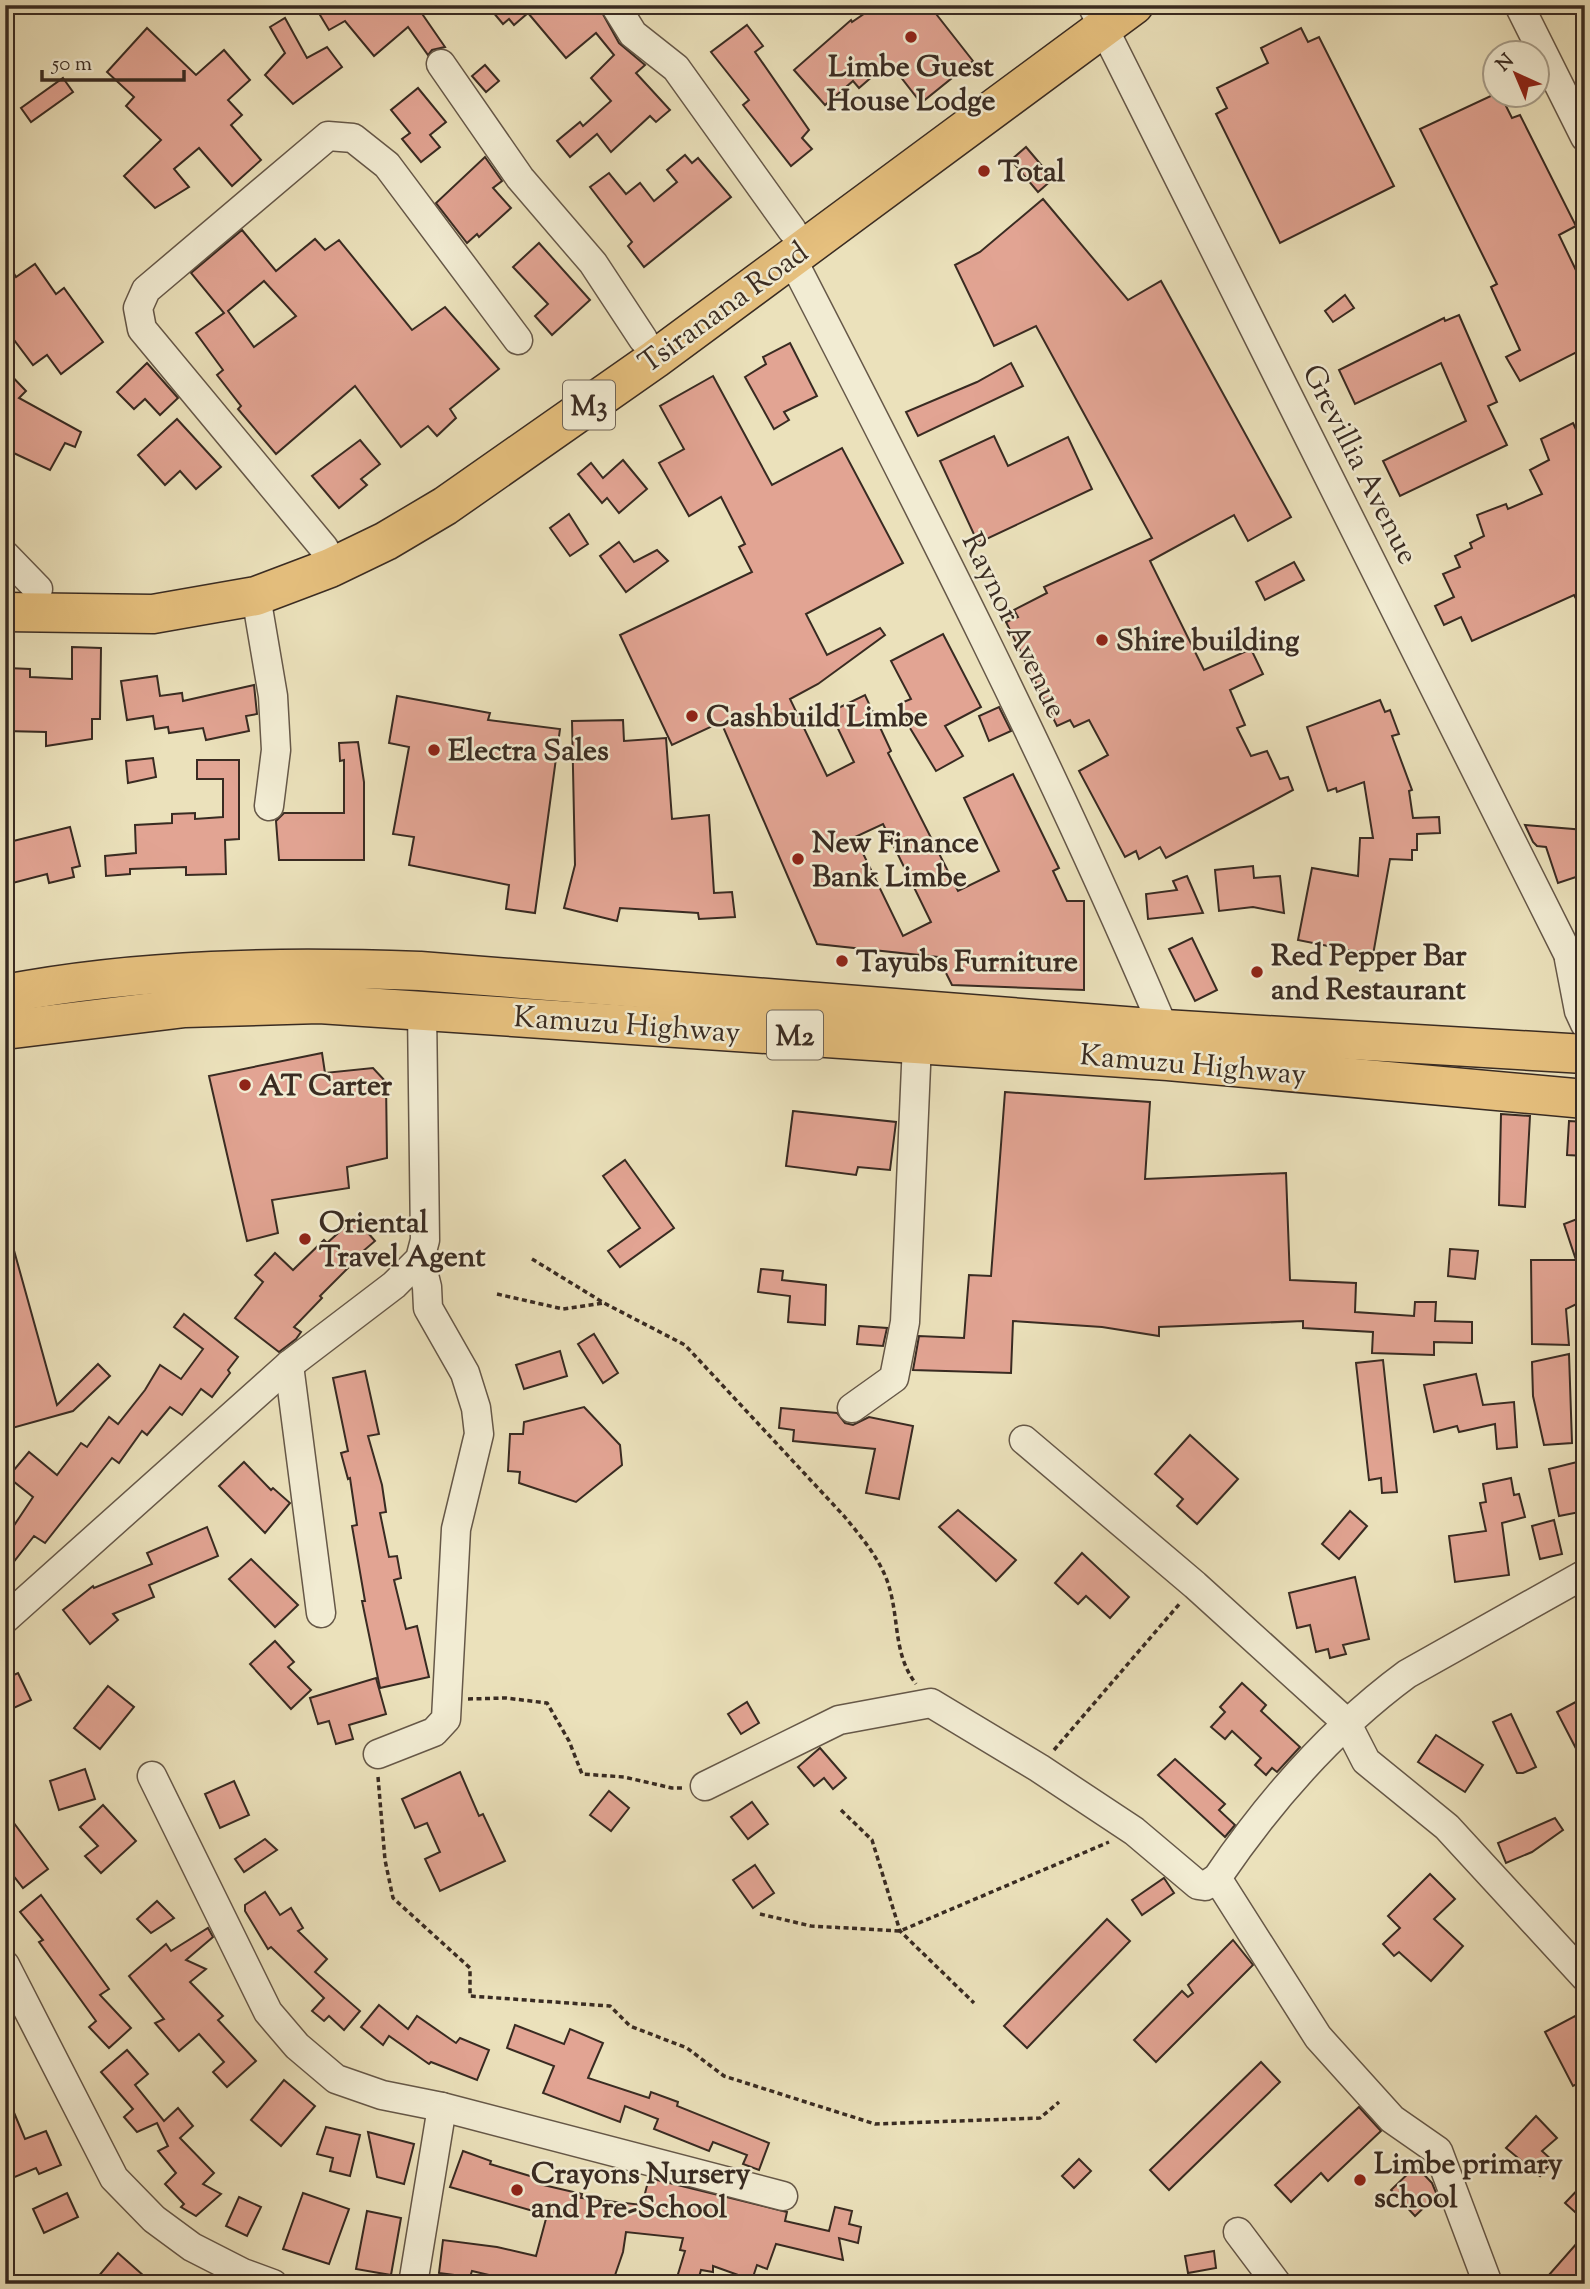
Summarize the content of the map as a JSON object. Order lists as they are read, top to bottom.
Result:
{
  "streets": {
    "highway": [
      "Tsiranana Road",
      "M3",
      "Kamuzu Highway",
      "M2"
    ],
    "street": ["Grevillia Avenue", "Raynor Avenue"]
  },
  "crossings": [
    ["Tsiranana Road", "Grevillia Avenue"],
    ["Tsiranana Road", "Raynor Avenue"],
    ["Raynor Avenue", "Kamuzu Highway"]
  ],
  "places": [
    "Limbe Guest House Lodge",
    "Total",
    "Shire building",
    "Cashbuild Limbe",
    "Electra Sales",
    "New Finance Bank Limbe",
    "Tayubs Furniture",
    "Red Pepper Bar and Restaurant",
    "AT Carter",
    "Oriental Travel Agent",
    "Limbe primary school",
    "Crayons Nursery and Pre-School"
  ],
  "scale_bar": "50 m",
  "north": "top left"
}
